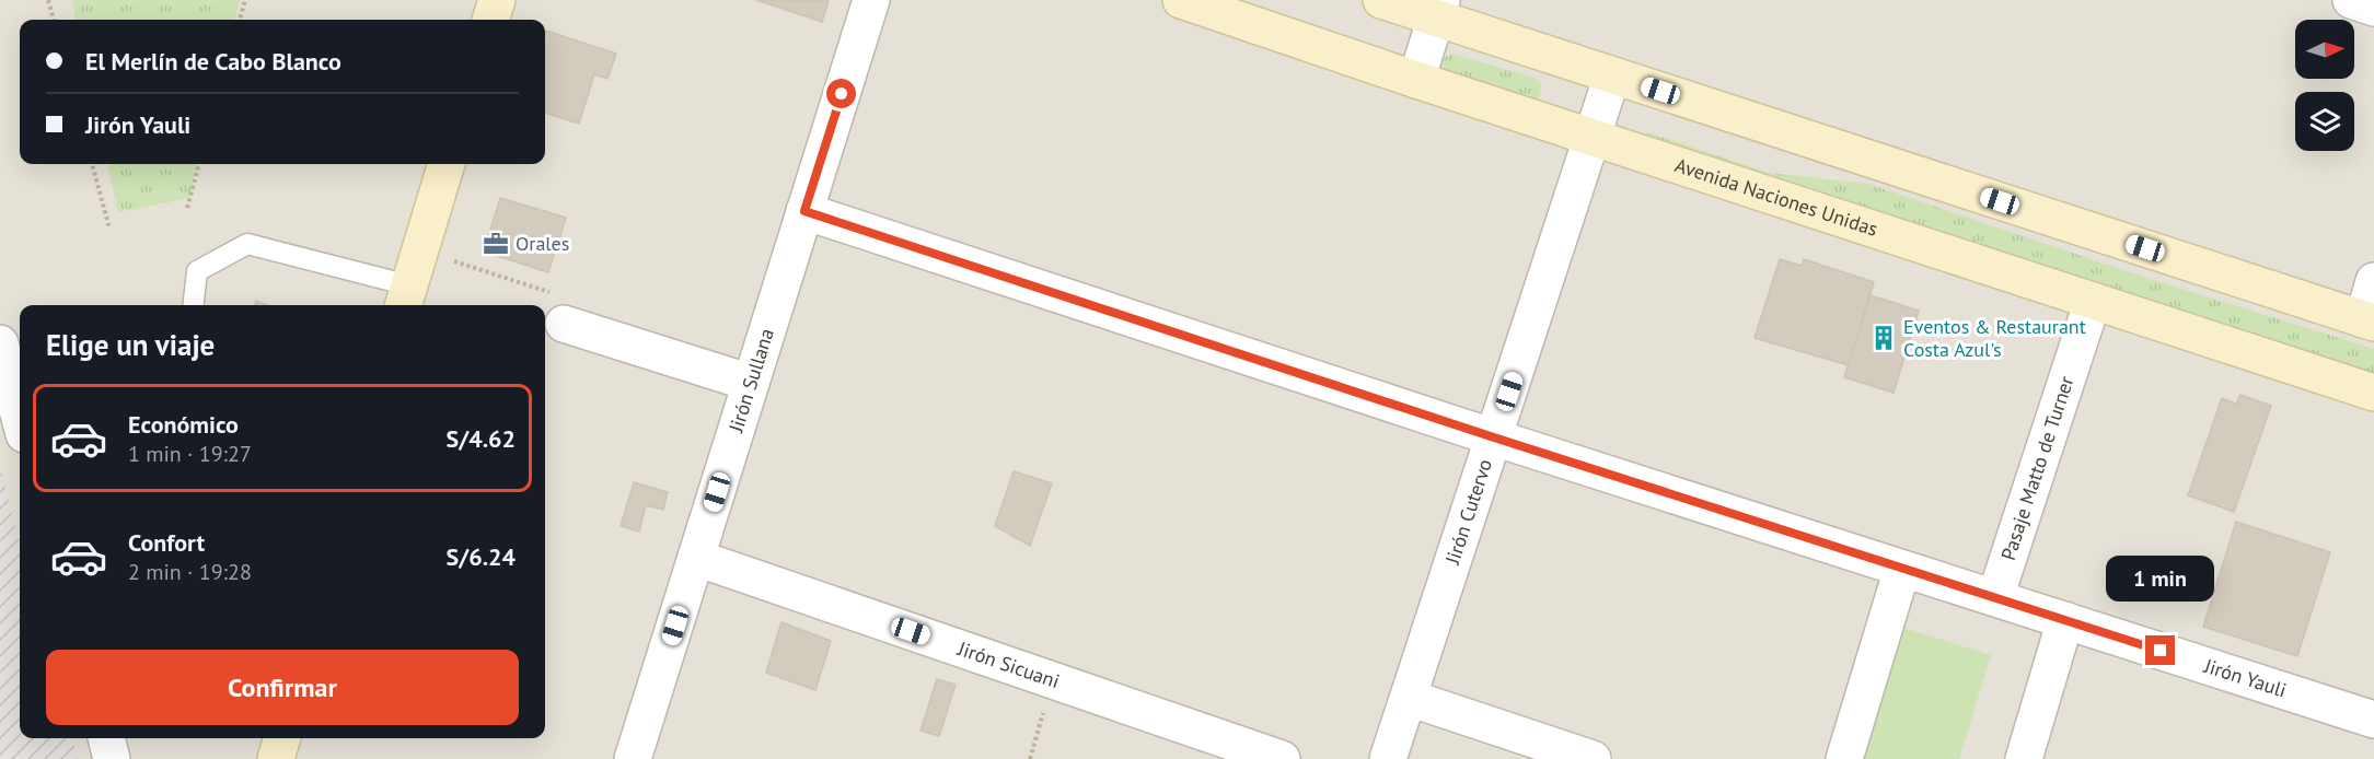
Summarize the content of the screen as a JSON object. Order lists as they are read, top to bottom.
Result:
{
  "streets": {
    "main road": ["Avenida Naciones Unidas"],
    "street": [
      "Jirón Sullana",
      "Pasaje Matto de Turner",
      "Jirón Cutervo",
      "Jirón Sicuani",
      "Jirón Yauli"
    ]
  },
  "crossings": [
    ["Avenida Naciones Unidas", "Pasaje Matto de Turner"],
    ["Avenida Naciones Unidas", "Jirón Cutervo"],
    ["Jirón Sullana", "Jirón Sicuani"],
    ["Jirón Sullana", "Jirón Yauli"],
    ["Pasaje Matto de Turner", "Jirón Yauli"],
    ["Jirón Cutervo", "Jirón Yauli"]
  ],
  "places": {
    "office": ["Orales"],
    "building": ["Eventos & Restaurant Costa Azul's"]
  },
  "north": "right",
  "page": {
    "banner": ["El Merlín de Cabo Blanco", "Jirón Yauli"],
    "heading": "Elige un viaje",
    "list": [
      {
        "name": "Económico",
        "note": "1 min · 19:27",
        "value": "S/4.62"
      },
      {
        "name": "Confort",
        "note": "2 min · 19:28",
        "value": "S/6.24"
      }
    ],
    "bubble": "1 min",
    "buttons": "Confirmar"
  }
}
